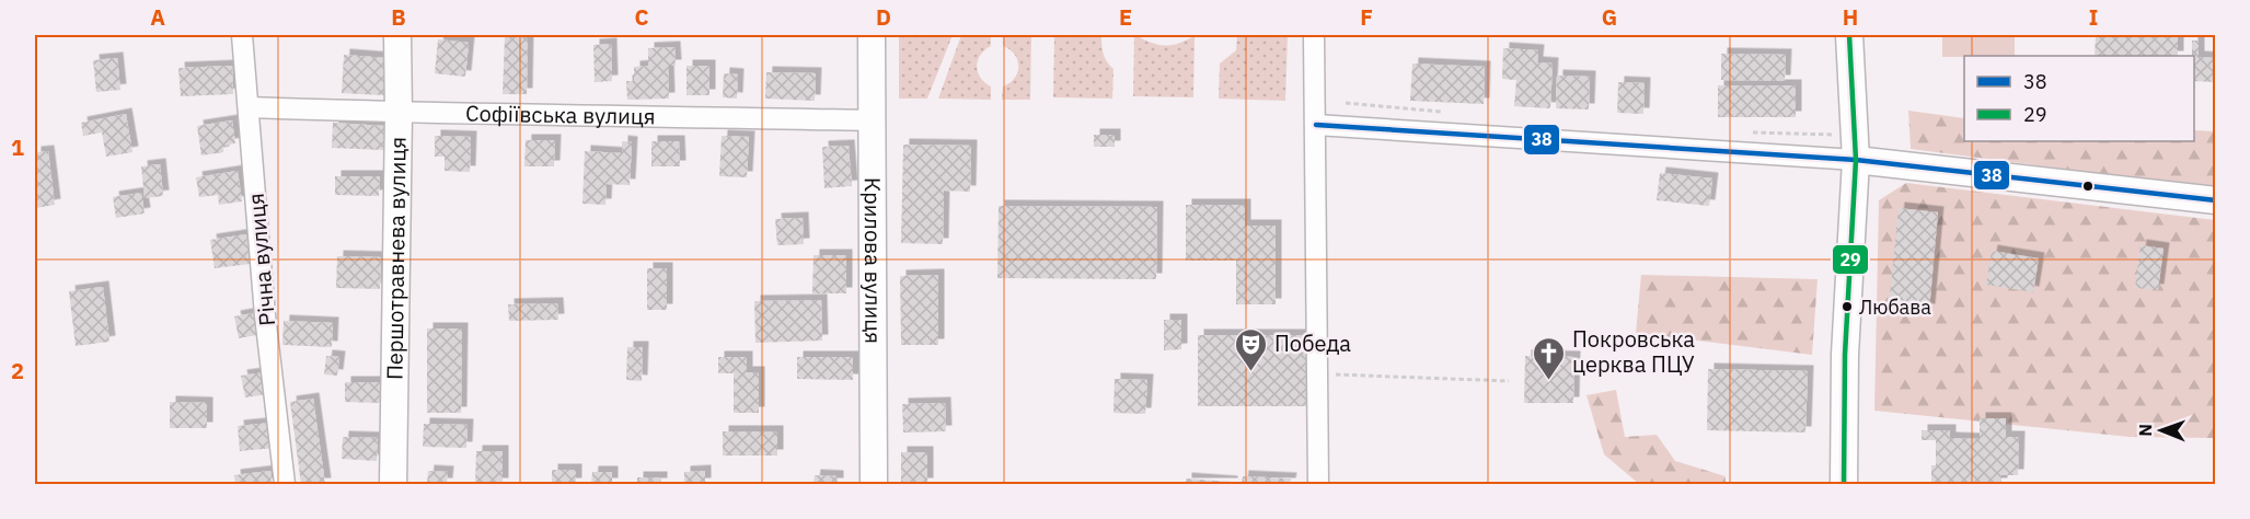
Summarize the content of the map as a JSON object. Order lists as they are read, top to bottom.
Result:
{
  "streets": {
    "street": [
      "Софіївська вулиця",
      "Річна вулиця",
      "Першотравнева вулиця",
      "Крилова вулиця"
    ]
  },
  "crossings": [
    ["Софіївська вулиця", "Річна вулиця"],
    ["Софіївська вулиця", "Першотравнева вулиця"],
    ["Софіївська вулиця", "Крилова вулиця"]
  ],
  "places": {
    "other": ["Любава"],
    "theatre": ["Победа"],
    "church": ["Покровська церква ПЦУ"]
  },
  "lines": ["transit line 29", "transit line 38"],
  "legend": ["38", "29"],
  "north": "left",
  "grid": {
    "columns": [
      "A",
      "B",
      "C",
      "D",
      "E",
      "F",
      "G",
      "H",
      "I"
    ],
    "rows": ["1", "2"]
  }
}
